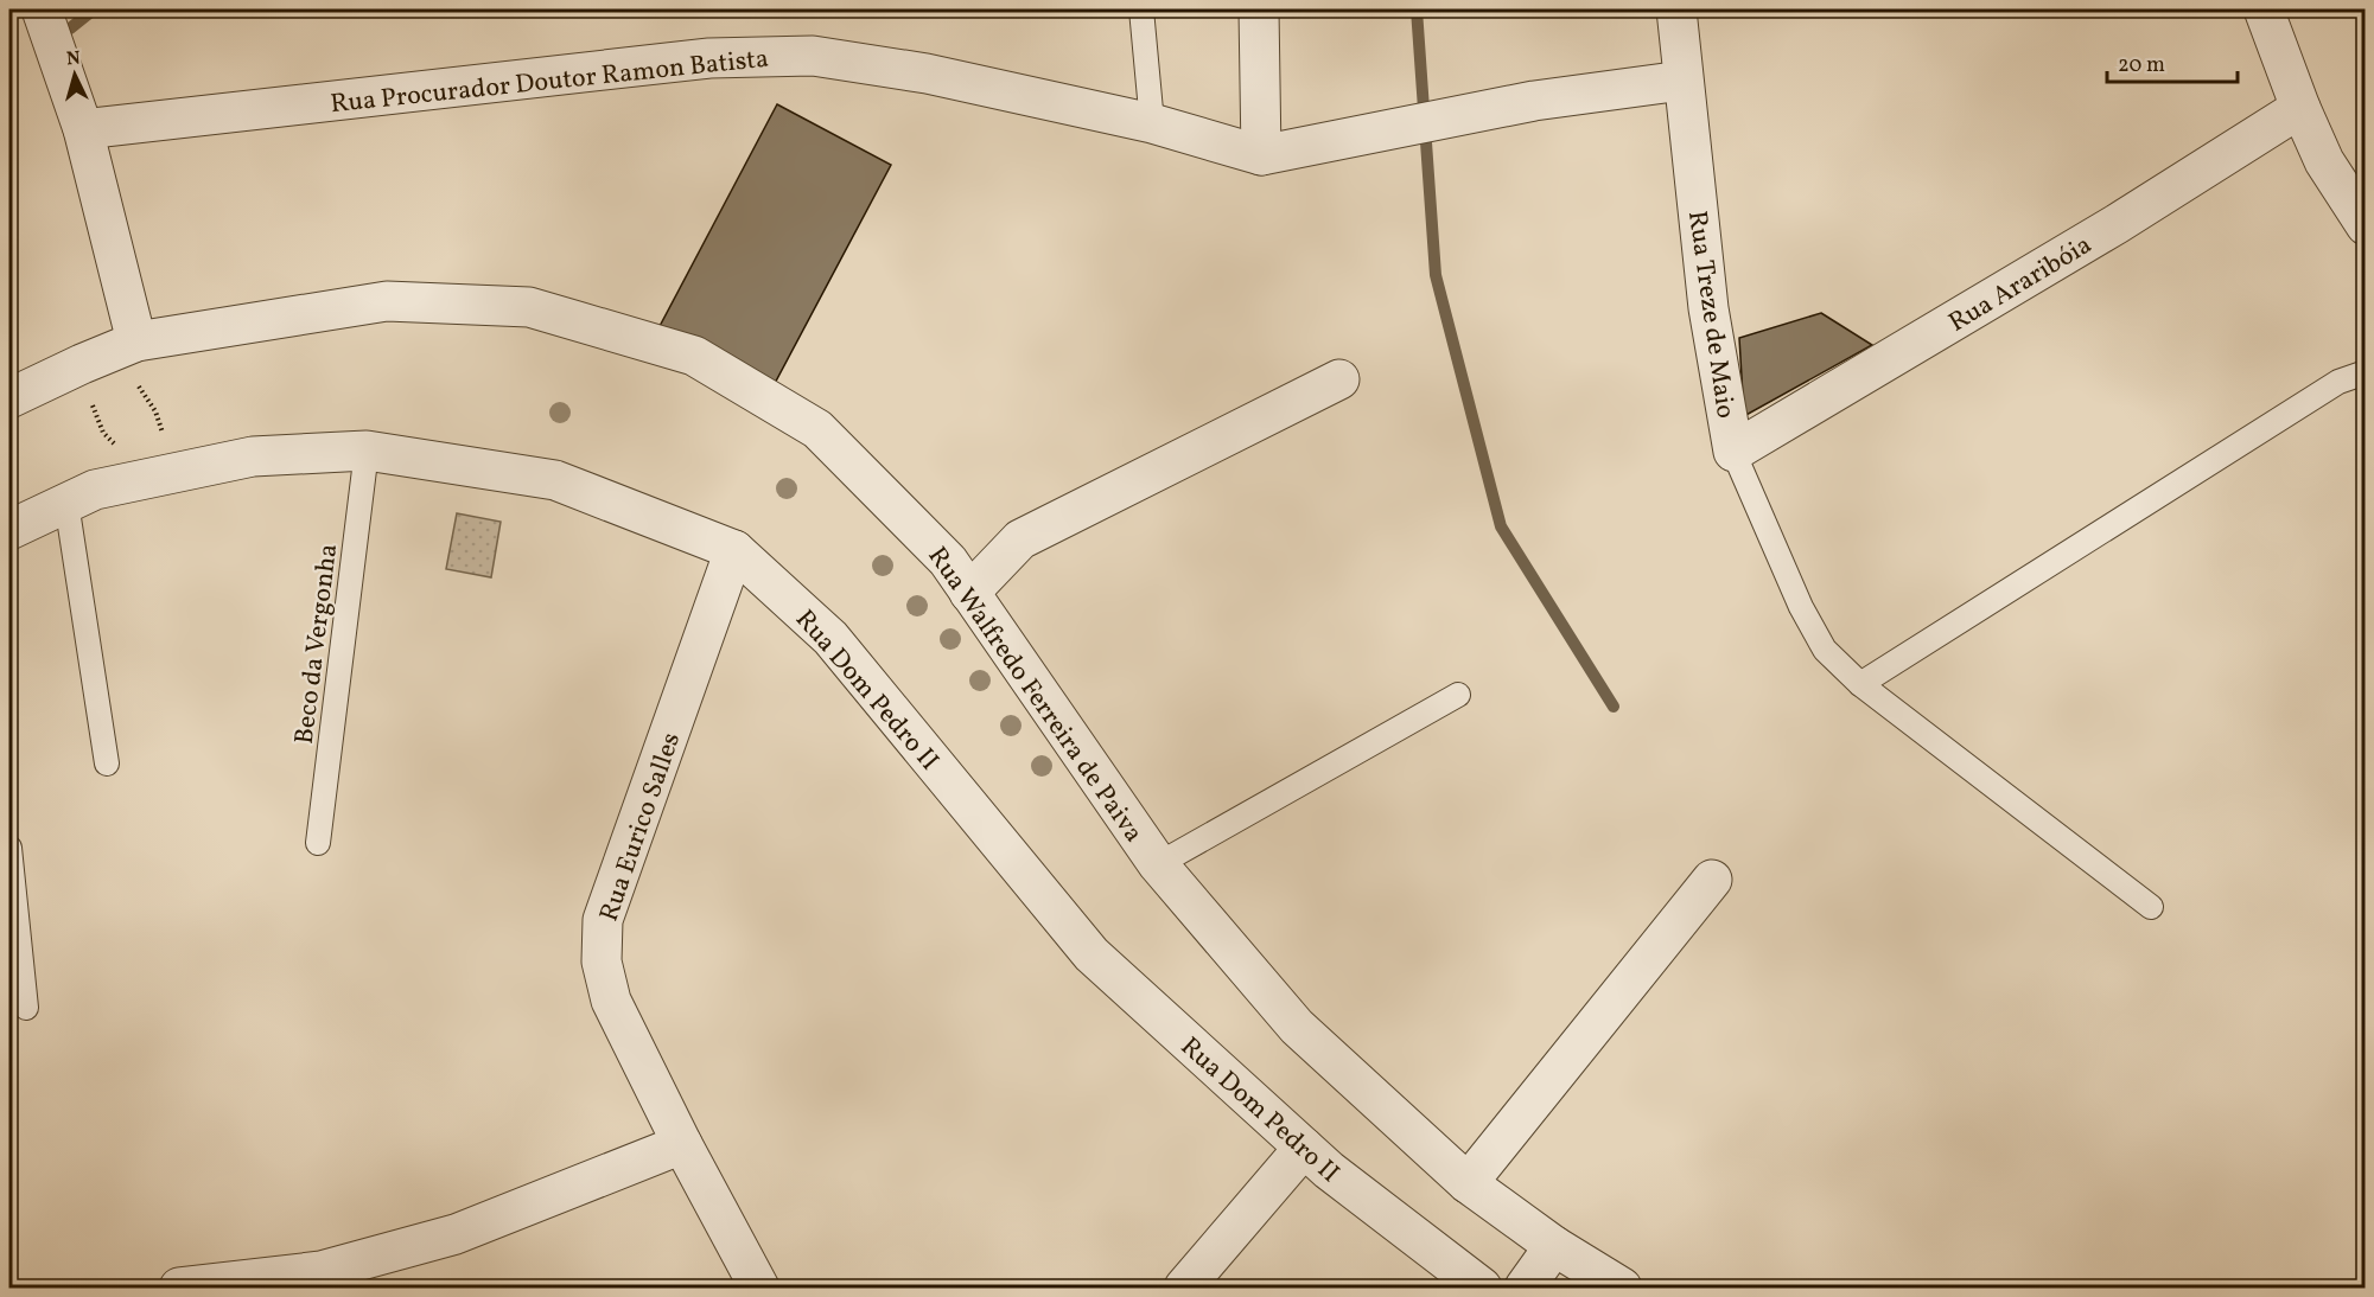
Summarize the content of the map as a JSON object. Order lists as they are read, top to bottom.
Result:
{
  "streets": {
    "street": [
      "Rua Procurador Doutor Ramon Batista",
      "Rua Araribóia",
      "Rua Treze de Maio",
      "Rua Dom Pedro II",
      "Rua Walfredo Ferreira de Paiva",
      "Rua Eurico Salles"
    ],
    "lane": ["Beco da Vergonha"]
  },
  "crossings": [
    ["Rua Procurador Doutor Ramon Batista", "Rua Treze de Maio"],
    ["Rua Araribóia", "Rua Treze de Maio"],
    ["Beco da Vergonha", "Rua Dom Pedro II"],
    ["Rua Dom Pedro II", "Rua Eurico Salles"]
  ],
  "scale_bar": "20 m",
  "north": "top"
}
